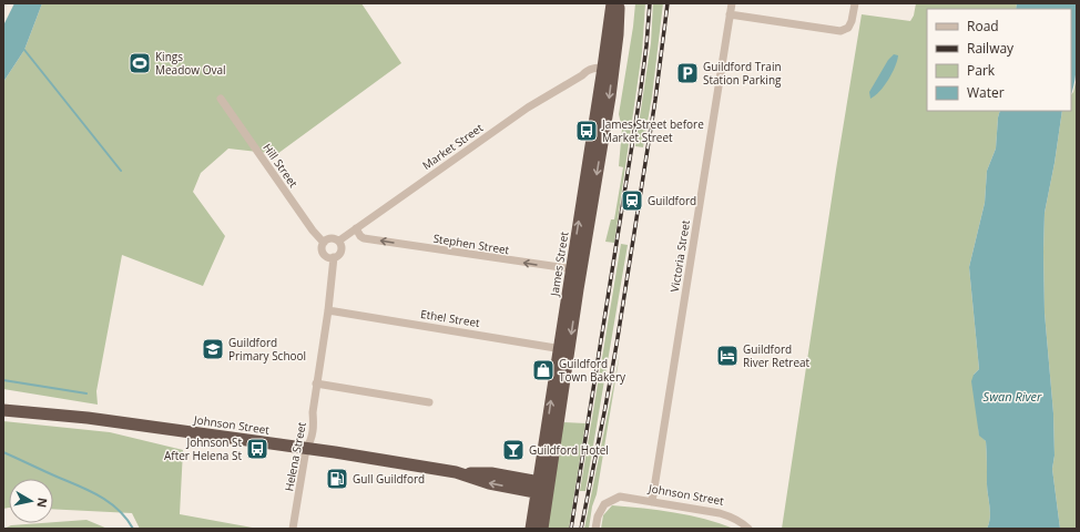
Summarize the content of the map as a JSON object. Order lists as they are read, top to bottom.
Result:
{
  "streets": {
    "highway": ["James Street", "Johnson Street"],
    "street": [
      "Market Street",
      "Hill Street",
      "Stephen Street",
      "Victoria Street",
      "Ethel Street",
      "Helena Street"
    ]
  },
  "crossings": [
    ["Market Street", "Hill Street"],
    ["Market Street", "Stephen Street"],
    ["Market Street", "James Street"],
    ["Market Street", "Helena Street"],
    ["Hill Street", "Helena Street"],
    ["Stephen Street", "James Street"],
    ["Victoria Street", "Johnson Street"],
    ["James Street", "Ethel Street"],
    ["James Street", "Johnson Street"],
    ["Ethel Street", "Helena Street"],
    ["Johnson Street", "Helena Street"]
  ],
  "one_way": ["Stephen Street"],
  "water": ["Swan River"],
  "places": {
    "sports": ["Kings Meadow Oval"],
    "parking": ["Guildford Train Station Parking"],
    "bus stop": ["James Street before Market Street", "Johnson St After Helena St"],
    "station": ["Guildford"],
    "school or university": ["Guildford Primary School"],
    "hotel": ["Guildford River Retreat"],
    "shop": ["Guildford Town Bakery"],
    "bar": ["Guildford Hotel"],
    "fuel station": ["Gull Guildford"]
  },
  "legend": [
    "Road",
    "Railway",
    "Park",
    "Water"
  ],
  "north": "right"
}
